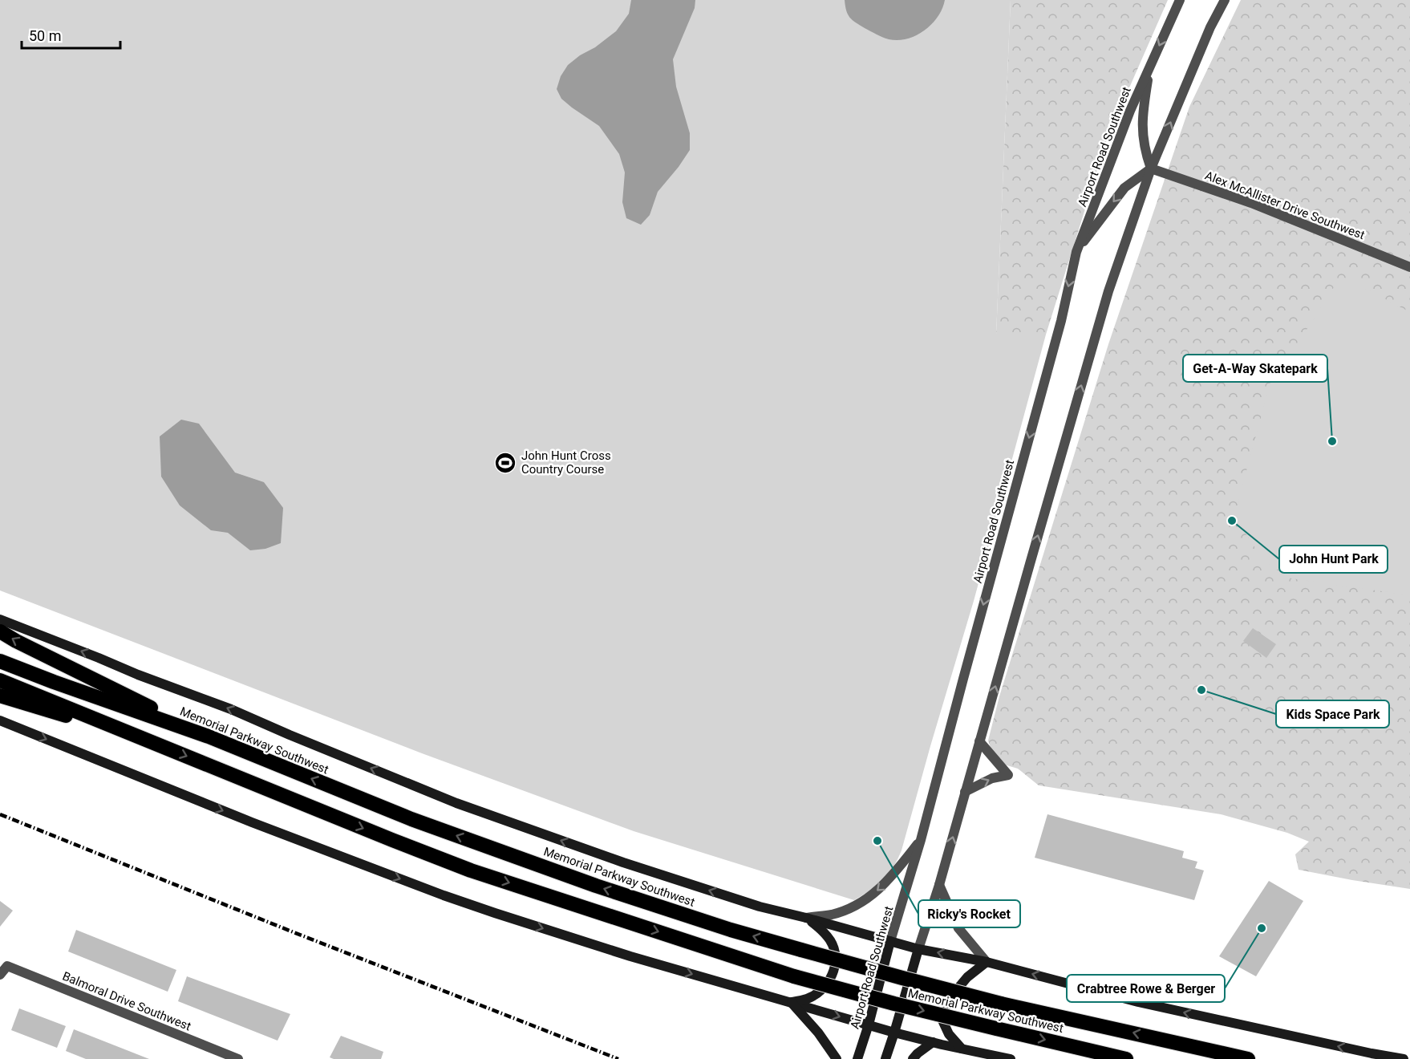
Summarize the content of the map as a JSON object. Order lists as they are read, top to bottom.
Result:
{
  "streets": {
    "highway": ["Memorial Parkway Southwest"],
    "main road": ["Airport Road Southwest"],
    "street": ["Alex McAllister Drive Southwest", "Balmoral Drive Southwest"]
  },
  "places": {
    "other": [
      "Get-A-Way Skatepark",
      "John Hunt Park",
      "Kids Space Park",
      "Ricky's Rocket",
      "Crabtree Rowe & Berger"
    ],
    "sports": ["John Hunt Cross Country Course"]
  },
  "scale_bar": "50 m"
}
